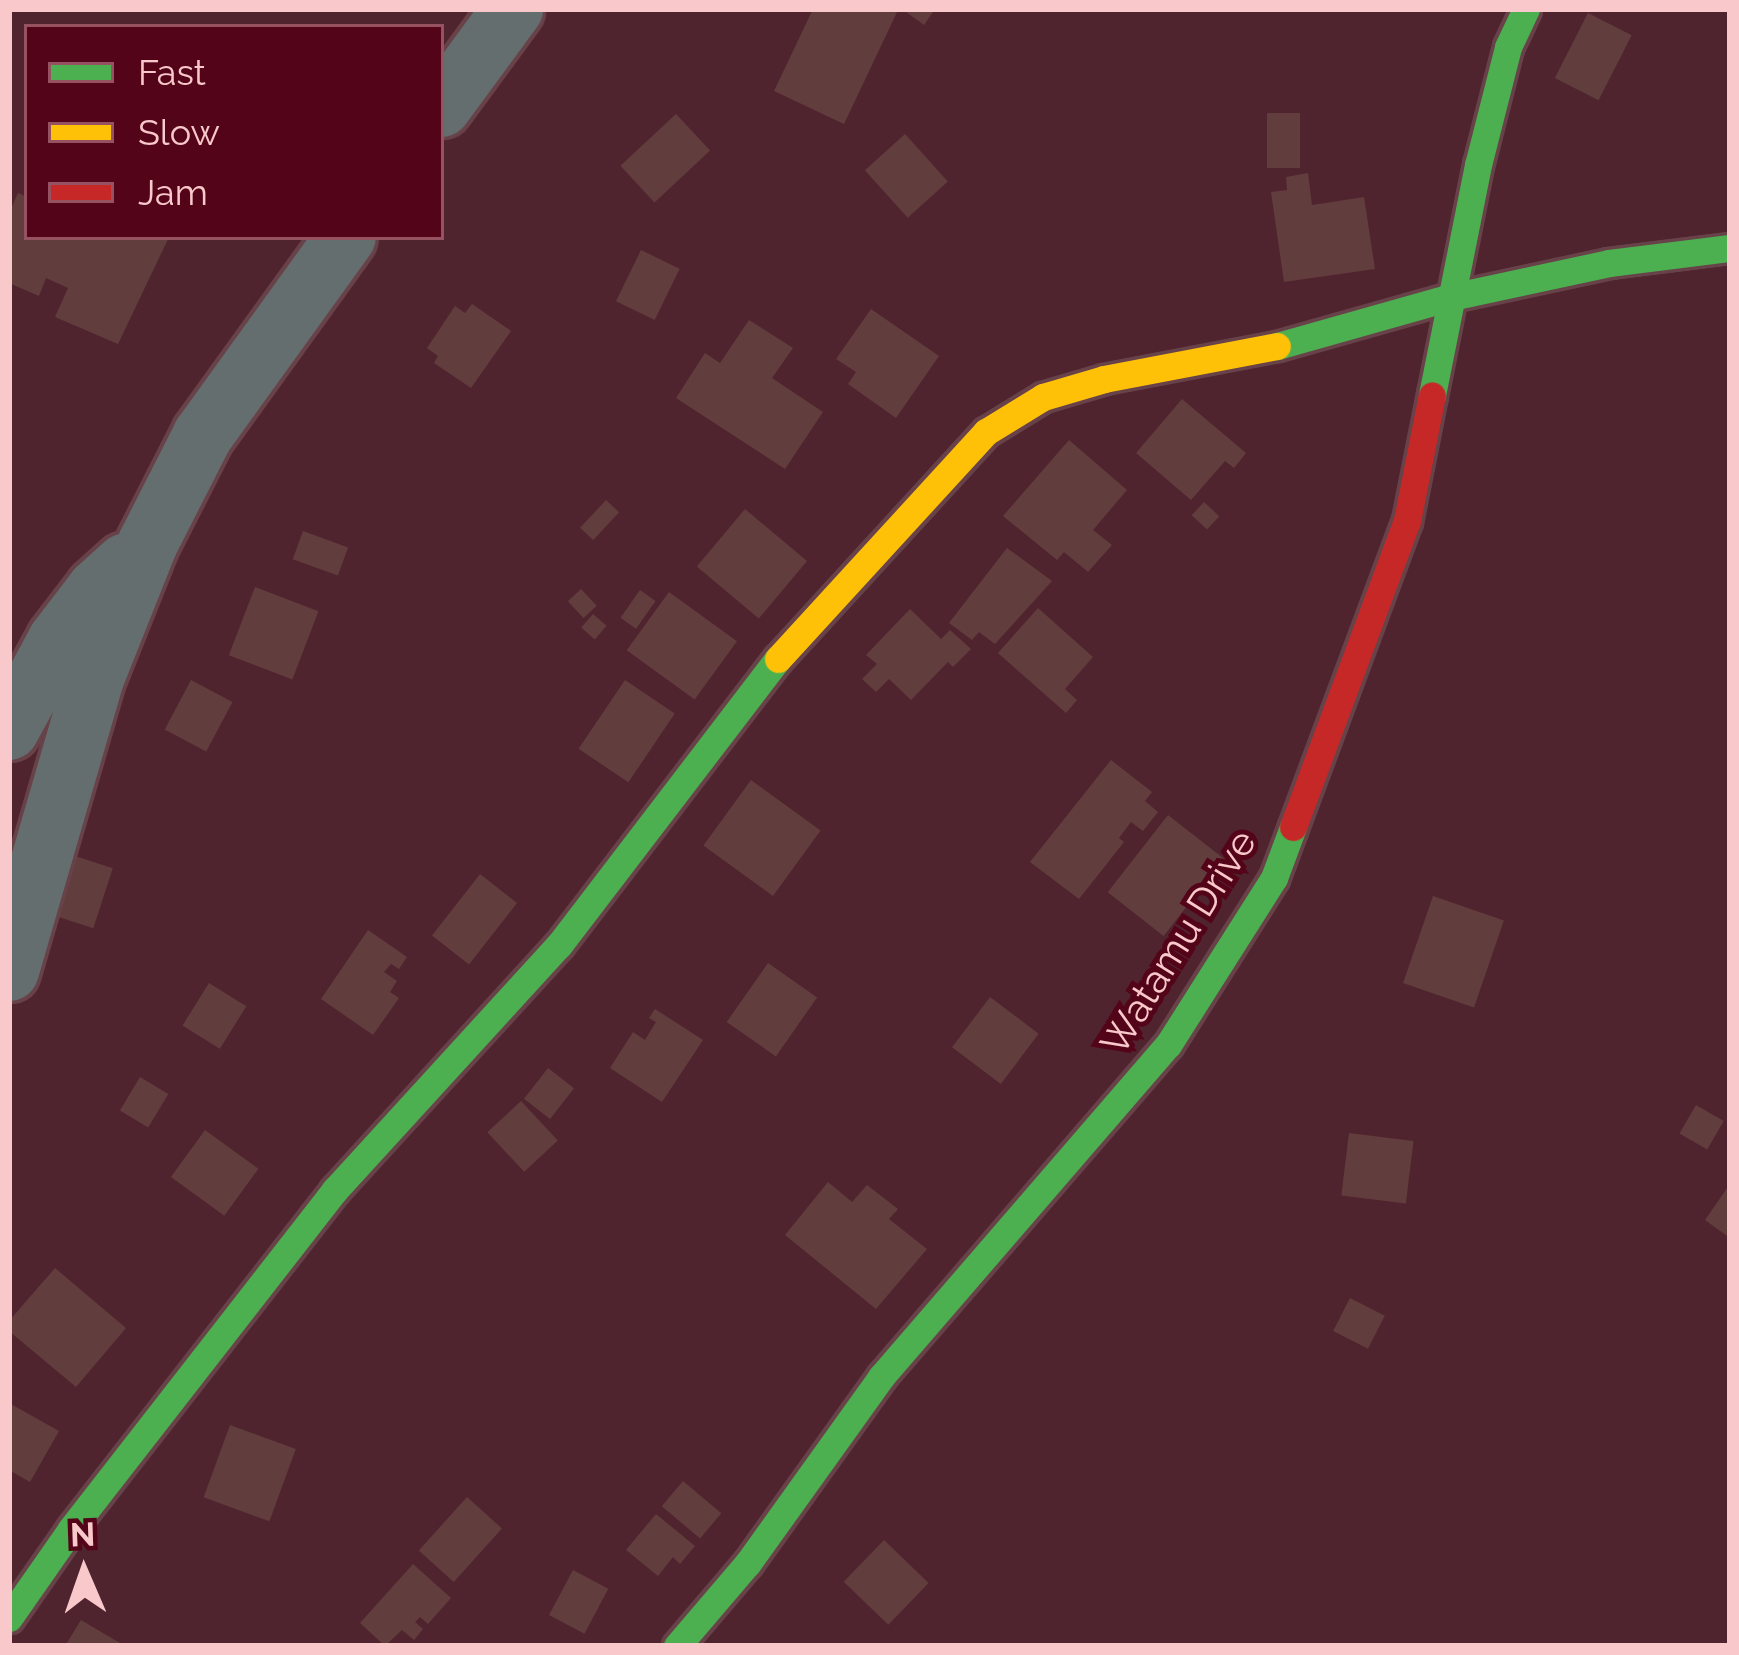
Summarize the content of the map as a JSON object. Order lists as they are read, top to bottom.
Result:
{
  "streets": {
    "street": ["Watamu Drive"]
  },
  "legend": ["Fast", "Slow", "Jam"],
  "north": "top"
}
